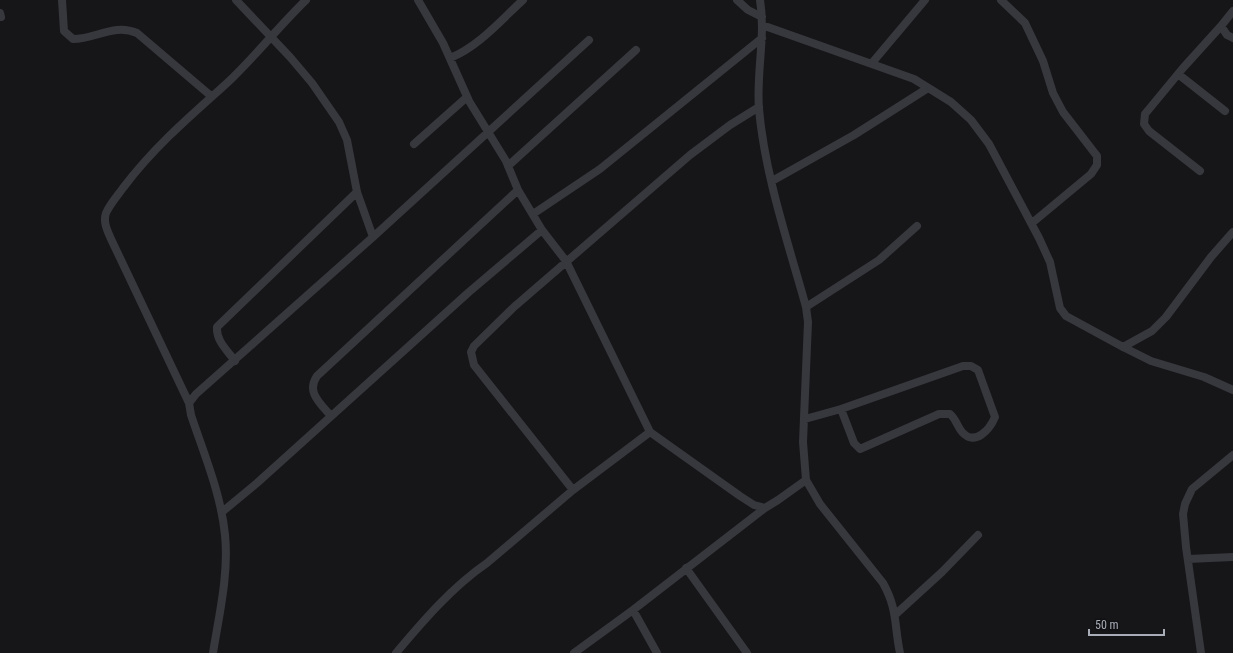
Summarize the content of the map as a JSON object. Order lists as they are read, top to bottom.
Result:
{
  "scale_bar": "50 m"
}
